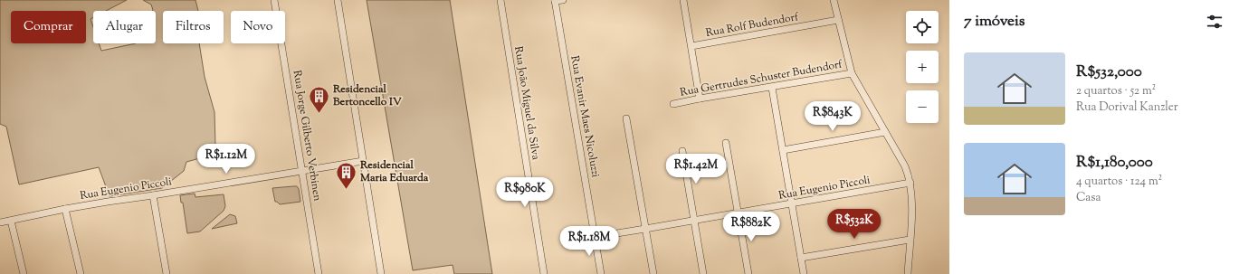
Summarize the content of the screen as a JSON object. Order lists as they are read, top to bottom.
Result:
{
  "streets": {
    "street": [
      "Rua Rolf Budendorf",
      "Rua Gertrudes Schuster Budendorf",
      "Rua João Miguel da Silva",
      "Rua Evanir Maes Nicoluzzi",
      "Rua Jorge Gilberto Verbinen",
      "Rua Eugenio Piccoli"
    ]
  },
  "crossings": [
    ["Rua Evanir Maes Nicoluzzi", "Rua Eugenio Piccoli"],
    ["Rua Jorge Gilberto Verbinen", "Rua Eugenio Piccoli"]
  ],
  "places": {
    "building": ["Residencial Bertoncello IV", "Residencial Maria Eduarda"]
  },
  "page": {
    "heading": "7 imóveis",
    "map_buttons": ["+", "−"],
    "chip": [
      "Comprar",
      "Alugar",
      "Filtros",
      "Novo"
    ],
    "list": [
      {
        "name": "R$532,000",
        "note": "2 quartos · 52 m² · Rua Dorival Kanzler"
      },
      {
        "name": "R$1,180,000",
        "note": "4 quartos · 124 m² · Casa"
      }
    ],
    "price": [
      "R$843K",
      "R$1.12M",
      "R$1.42M",
      "R$980K",
      "R$532K",
      "R$882K",
      "R$1.18M"
    ]
  }
}
